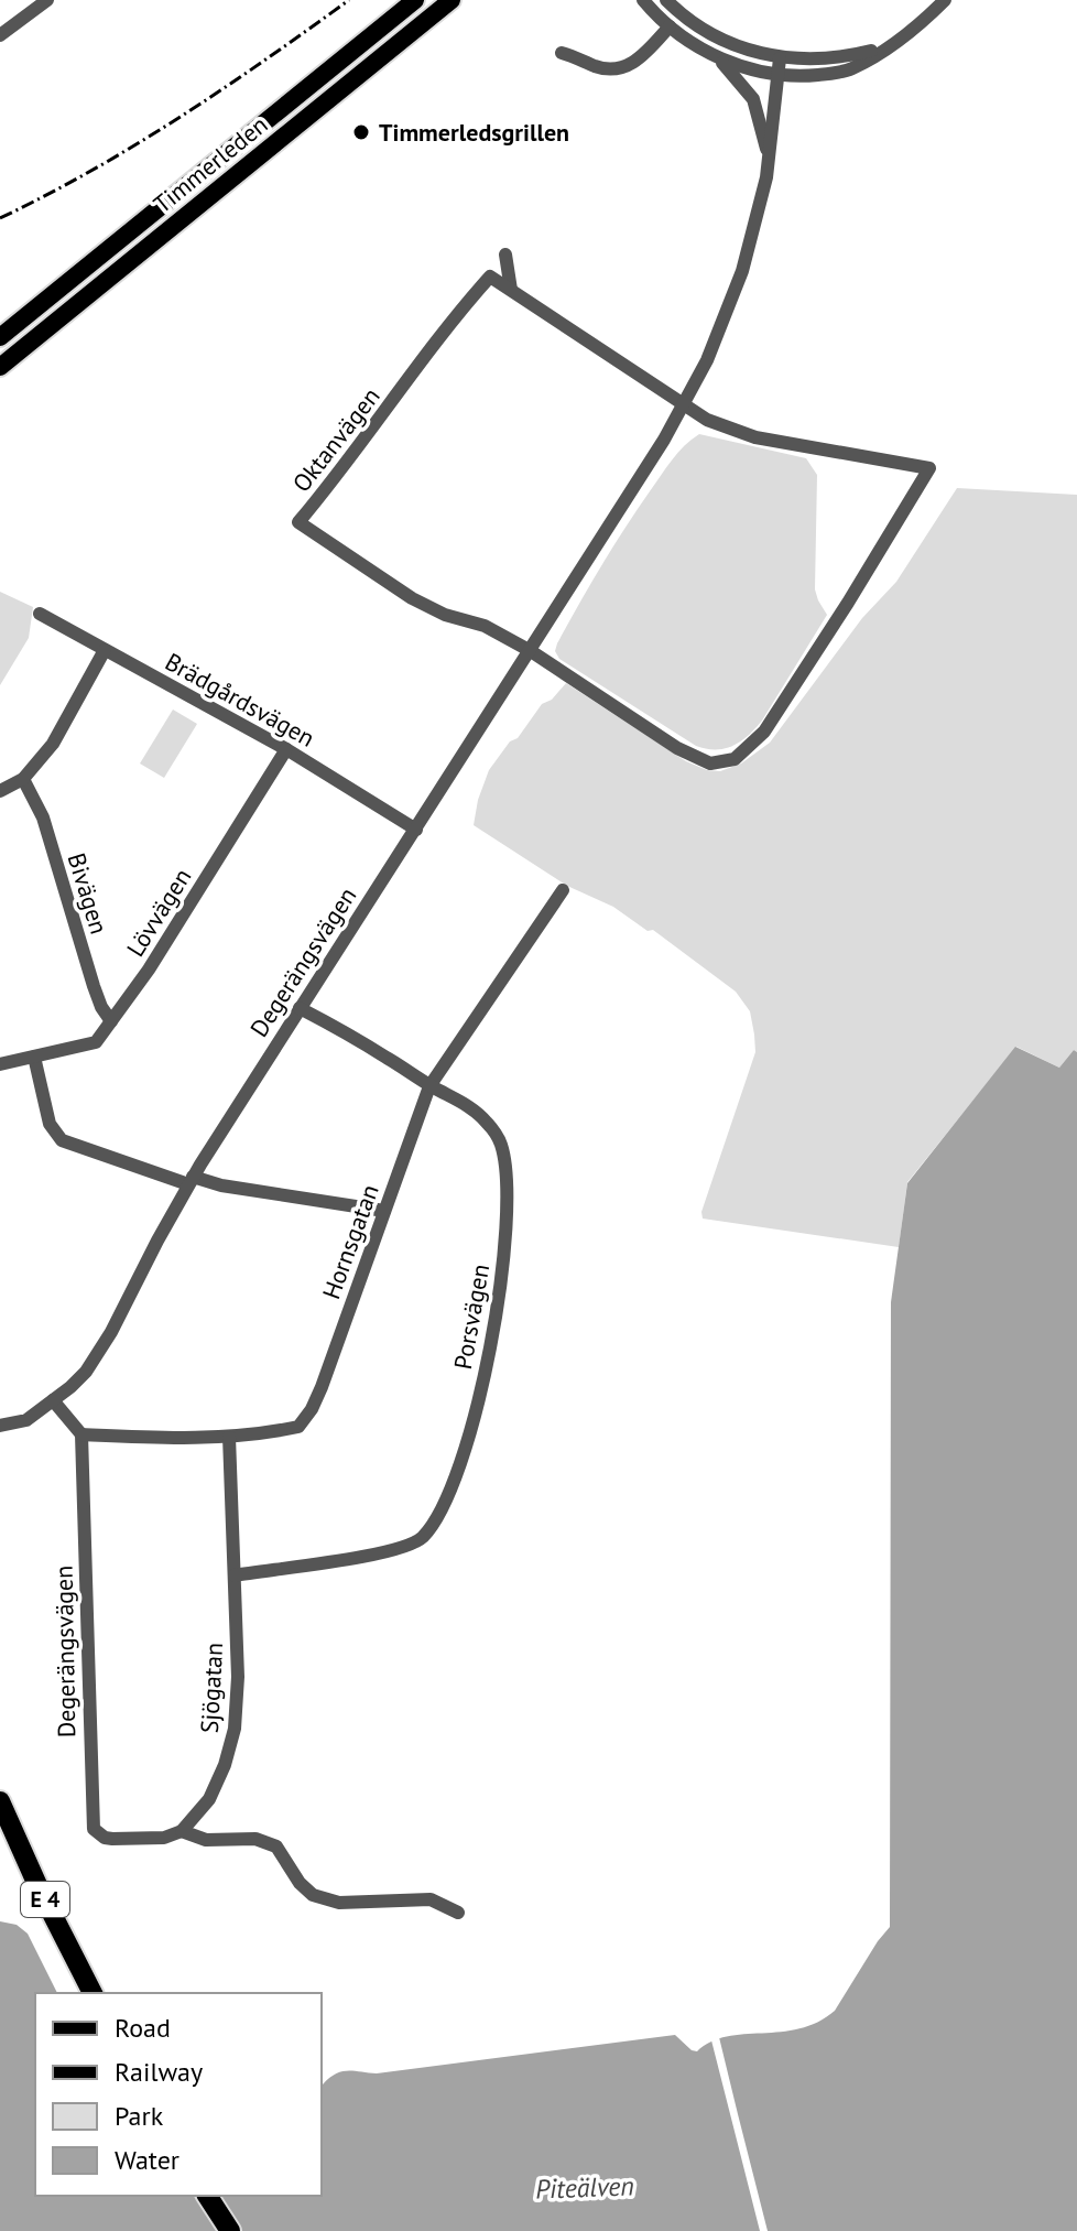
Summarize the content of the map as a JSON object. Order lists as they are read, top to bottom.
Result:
{
  "streets": {
    "highway": ["E 4"],
    "main road": ["Timmerleden"],
    "street": [
      "Oktanvägen",
      "Brädgårdsvägen",
      "Bivägen",
      "Lövvägen",
      "Degerängsvägen",
      "Hornsgatan",
      "Porsvägen",
      "Sjögatan"
    ]
  },
  "crossings": [
    ["Oktanvägen", "Degerängsvägen"],
    ["Brädgårdsvägen", "Lövvägen"],
    ["Brädgårdsvägen", "Degerängsvägen"],
    ["Bivägen", "Lövvägen"],
    ["Degerängsvägen", "Hornsgatan"],
    ["Degerängsvägen", "Porsvägen"],
    ["Degerängsvägen", "Sjögatan"],
    ["Hornsgatan", "Porsvägen"],
    ["Hornsgatan", "Sjögatan"],
    ["Porsvägen", "Sjögatan"]
  ],
  "water": ["Piteälven"],
  "places": ["Timmerledsgrillen"],
  "legend": [
    "Road",
    "Railway",
    "Park",
    "Water"
  ]
}
